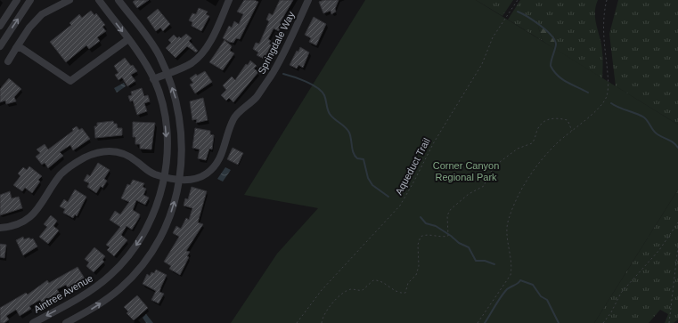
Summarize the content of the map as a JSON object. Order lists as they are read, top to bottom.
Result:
{
  "streets": {
    "street": ["Springdale Way", "Aintree Avenue"],
    "path": ["Aqueduct Trail"]
  },
  "crossings": [
    ["Springdale Way", "Aintree Avenue"]
  ],
  "parks": ["Corner Canyon Regional Park"]
}
